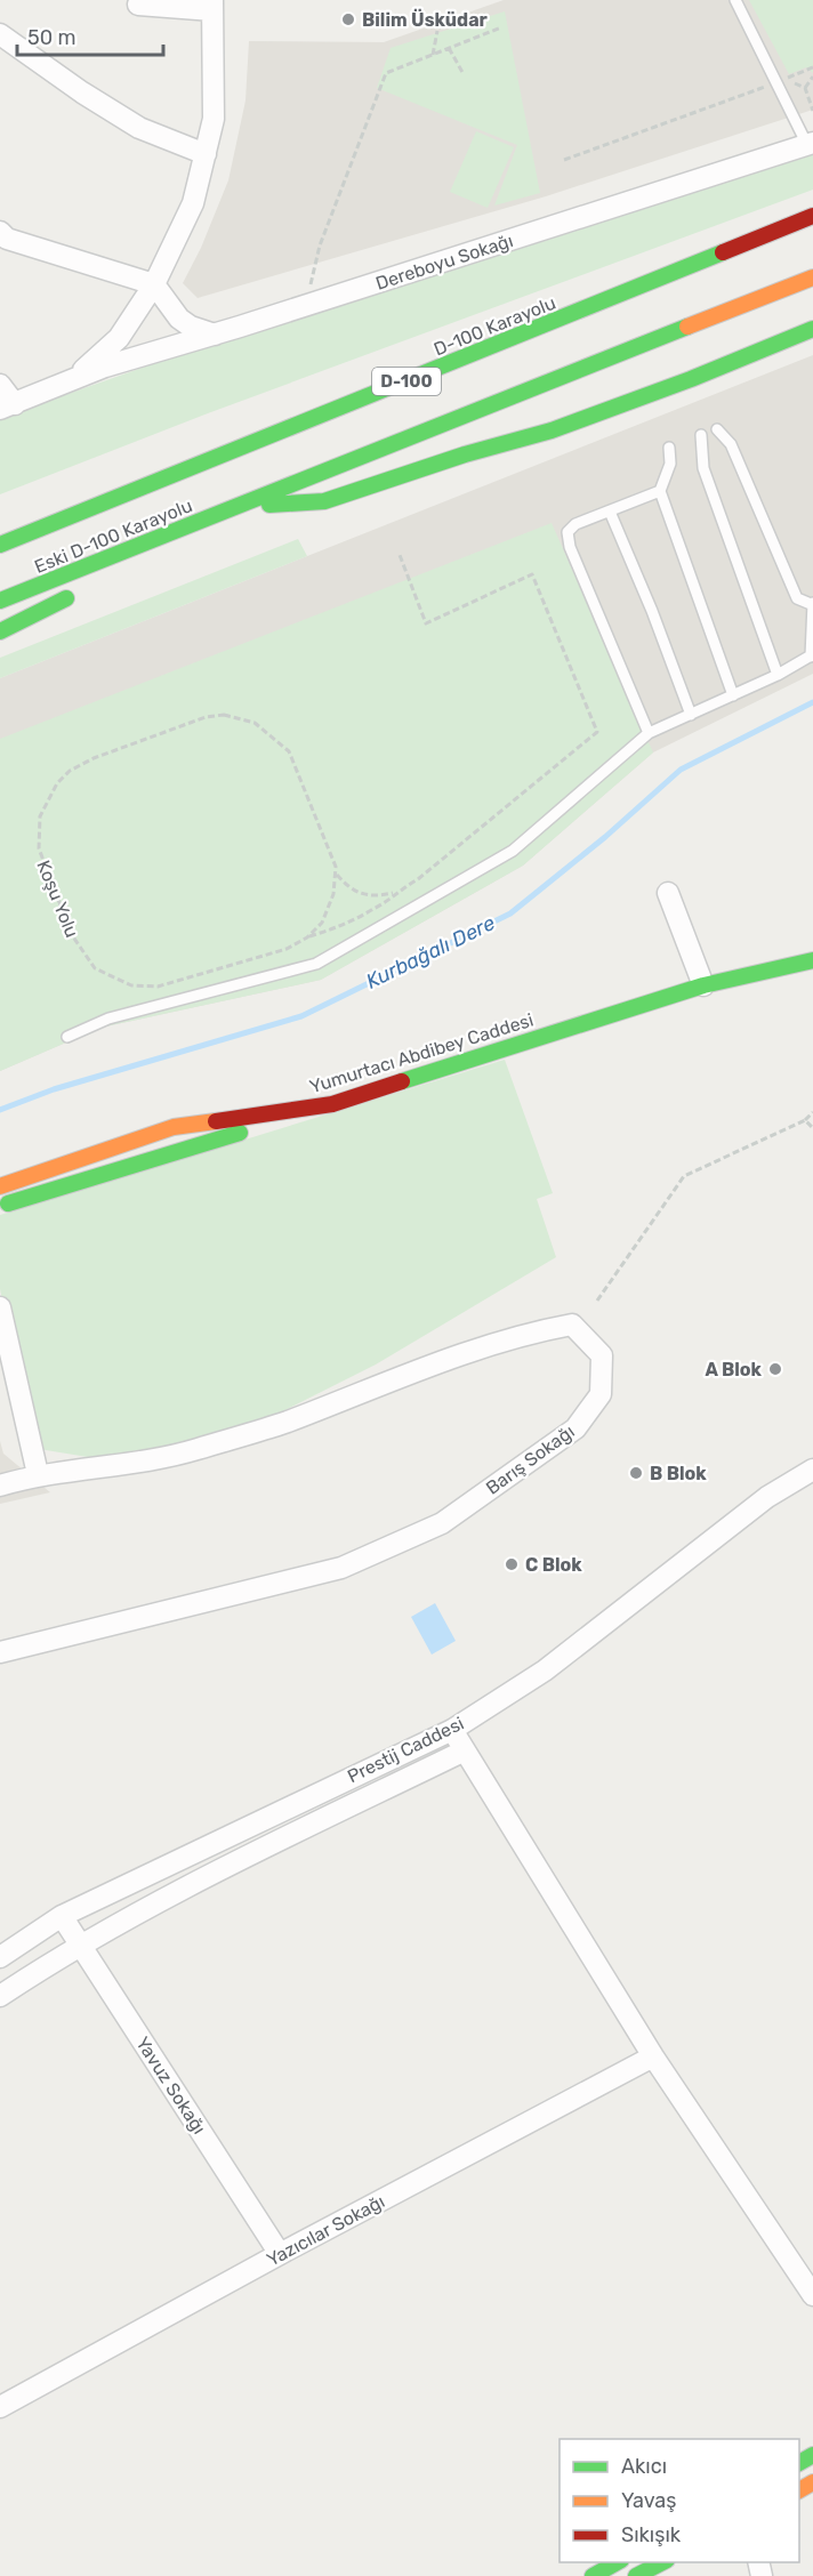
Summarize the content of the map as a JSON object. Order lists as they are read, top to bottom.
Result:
{
  "streets": {
    "main road": [
      "D-100 Karayolu",
      "D-100",
      "Eski D-100 Karayolu",
      "Yumurtacı Abdibey Caddesi"
    ],
    "street": [
      "Dereboyu Sokağı",
      "Barış Sokağı",
      "Prestij Caddesi",
      "Yavuz Sokağı",
      "Yazıcılar Sokağı"
    ],
    "path": ["Koşu Yolu"]
  },
  "crossings": [
    ["D-100", "Eski D-100 Karayolu"],
    ["Prestij Caddesi", "Yavuz Sokağı"],
    ["Yavuz Sokağı", "Yazıcılar Sokağı"]
  ],
  "water": ["Kurbağalı Dere"],
  "places": [
    "Bilim Üsküdar",
    "A Blok",
    "B Blok",
    "C Blok"
  ],
  "legend": ["Akıcı", "Yavaş", "Sıkışık"],
  "scale_bar": "50 m"
}
